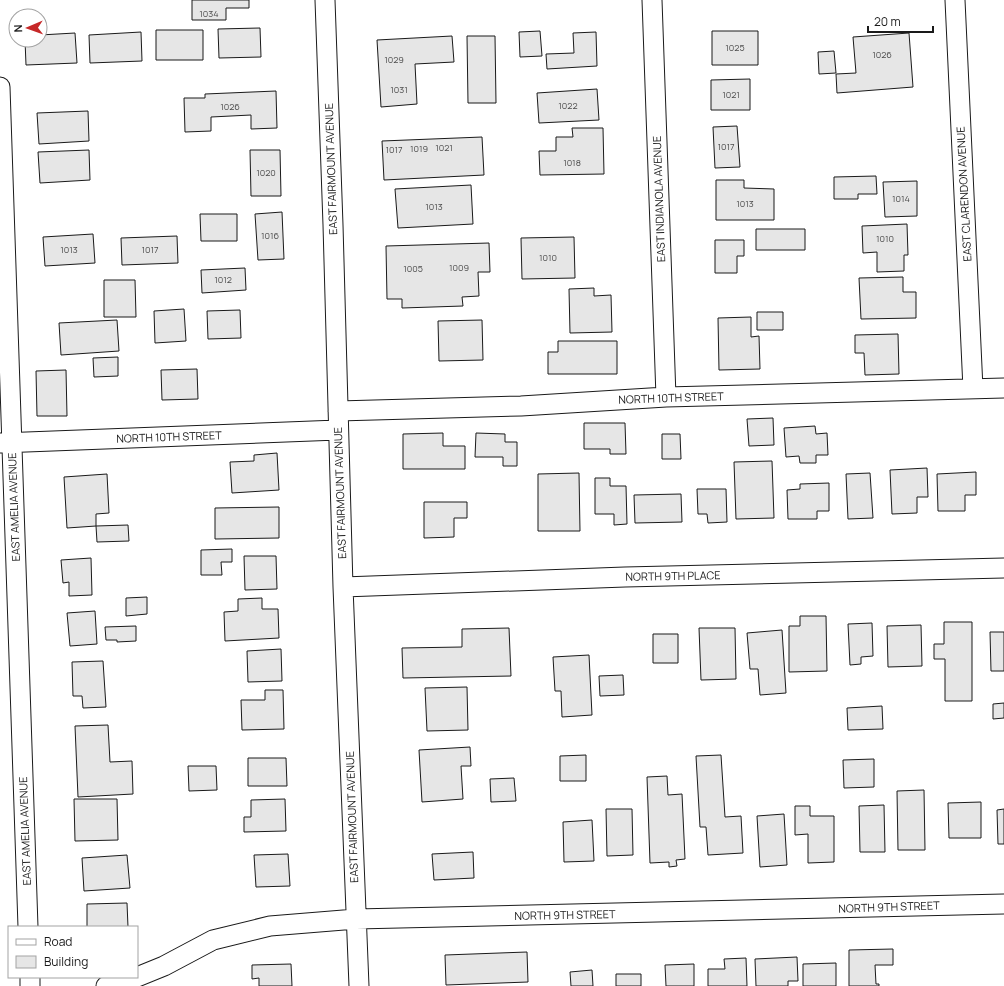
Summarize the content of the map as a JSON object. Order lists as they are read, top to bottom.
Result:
{
  "streets": {
    "street": [
      "EAST FAIRMOUNT AVENUE",
      "EAST CLARENDON AVENUE",
      "EAST INDIANOLA AVENUE",
      "NORTH 10TH STREET",
      "EAST AMELIA AVENUE",
      "NORTH 9TH PLACE",
      "NORTH 9TH STREET"
    ]
  },
  "crossings": [
    ["EAST FAIRMOUNT AVENUE", "NORTH 10TH STREET"],
    ["EAST FAIRMOUNT AVENUE", "NORTH 9TH PLACE"],
    ["EAST FAIRMOUNT AVENUE", "NORTH 9TH STREET"],
    ["EAST CLARENDON AVENUE", "NORTH 10TH STREET"],
    ["EAST INDIANOLA AVENUE", "NORTH 10TH STREET"],
    ["NORTH 10TH STREET", "EAST AMELIA AVENUE"]
  ],
  "house_numbers": [
    "1034",
    "1025",
    "1026",
    "1029",
    "1031",
    "1021",
    "1022",
    "1026",
    "1017",
    "1021",
    "1019",
    "1017",
    "1018",
    "1020",
    "1014",
    "1013",
    "1013",
    "1016",
    "1010",
    "1013",
    "1017",
    "1010",
    "1009",
    "1005",
    "1012"
  ],
  "legend": ["Road", "Building"],
  "scale_bar": "20 m",
  "north": "left"
}
